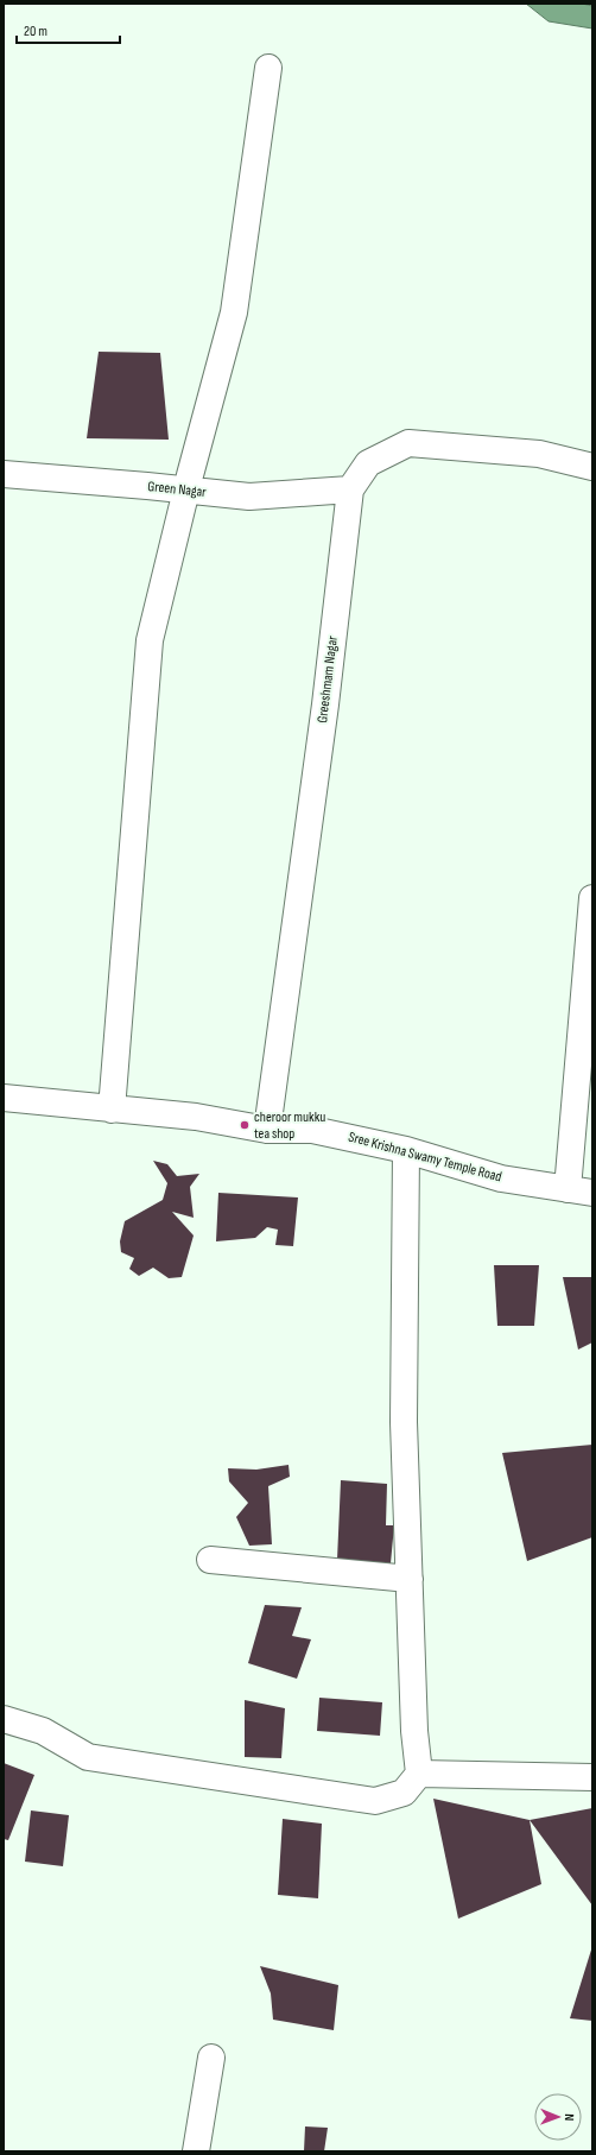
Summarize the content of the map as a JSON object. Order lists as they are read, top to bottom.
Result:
{
  "streets": {
    "street": ["Green Nagar", "Greeshmam Nagar", "Sree Krishna Swamy Temple Road"]
  },
  "crossings": [
    ["Green Nagar", "Greeshmam Nagar"],
    ["Greeshmam Nagar", "Sree Krishna Swamy Temple Road"]
  ],
  "places": ["cheroor mukku tea shop"],
  "scale_bar": "20 m",
  "north": "right"
}
